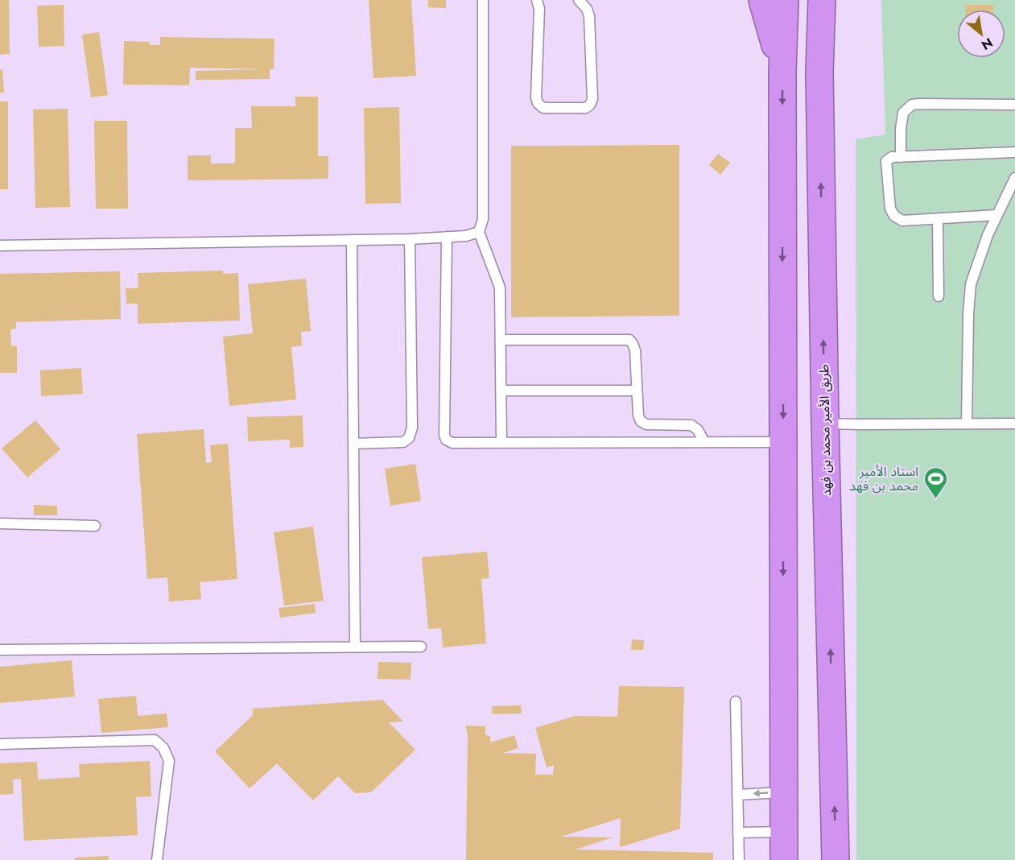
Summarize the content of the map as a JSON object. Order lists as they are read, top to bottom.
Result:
{
  "streets": {
    "highway": ["طريق الأمير محمد بن فهد"]
  },
  "places": {
    "sports": ["استاد الأمير محمد بن فهد"]
  },
  "north": "bottom right"
}
